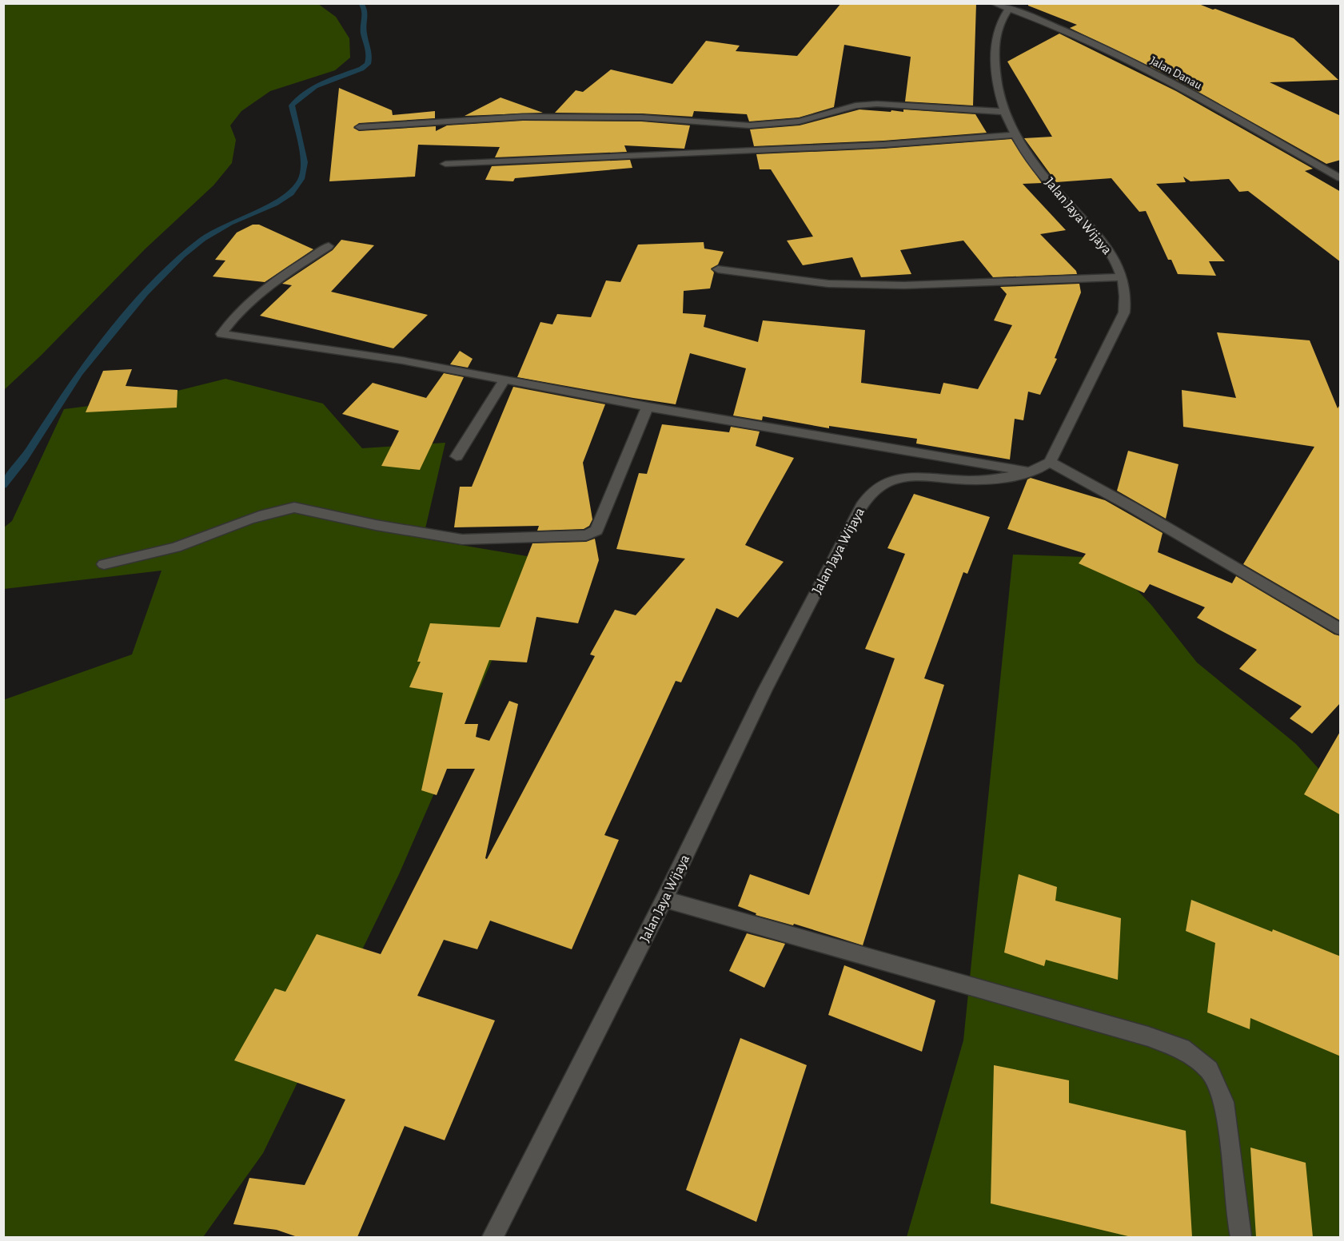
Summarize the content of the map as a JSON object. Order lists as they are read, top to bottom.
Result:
{
  "streets": {
    "street": ["Jalan Danau", "Jalan Jaya Wijaya"]
  },
  "crossings": [
    ["Jalan Danau", "Jalan Jaya Wijaya"]
  ]
}
